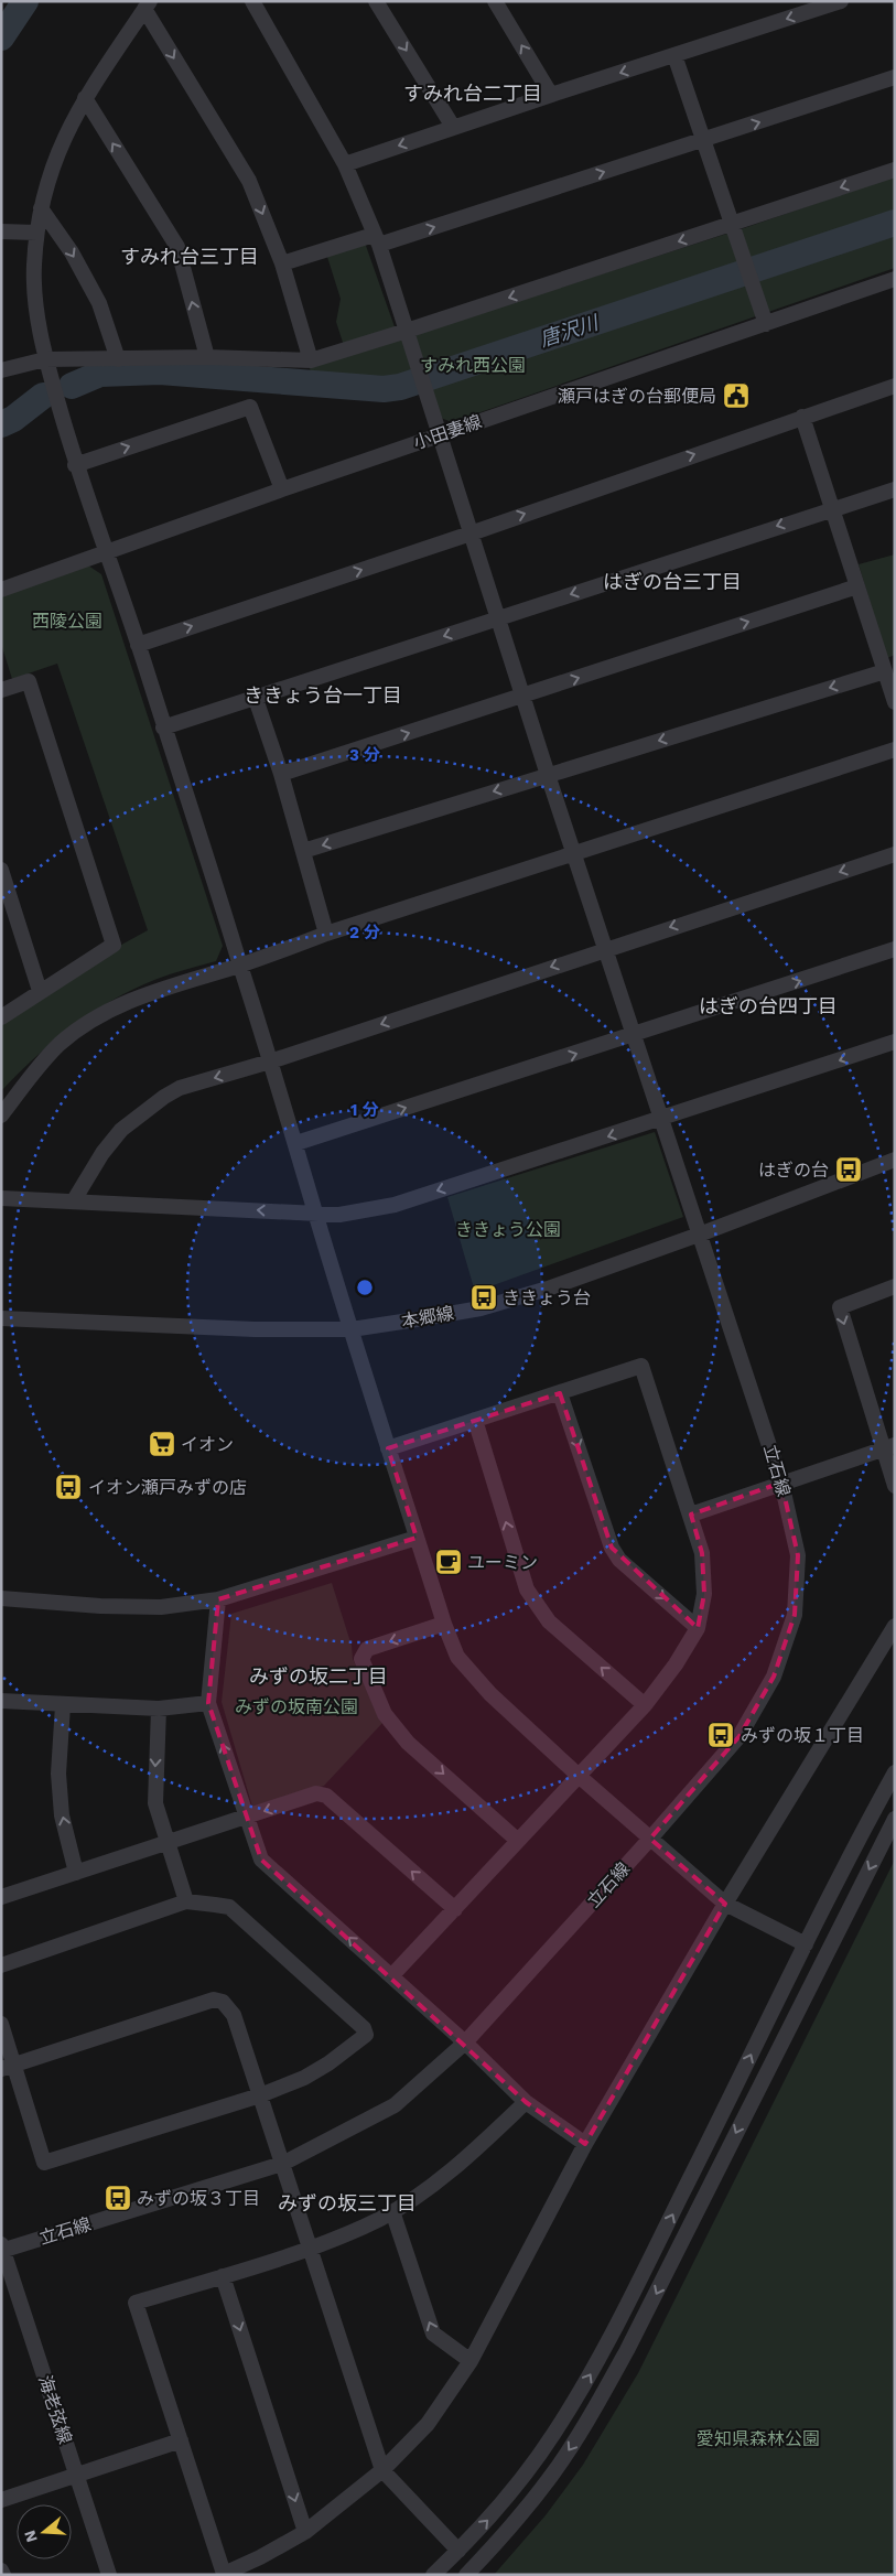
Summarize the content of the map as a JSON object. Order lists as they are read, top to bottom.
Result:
{
  "streets": {
    "street": [
      "小田妻線",
      "本郷線",
      "立石線",
      "海老弦線"
    ]
  },
  "crossings": [
    ["小田妻線", "立石線"],
    ["本郷線", "立石線"],
    ["立石線", "海老弦線"]
  ],
  "districts": [
    "すみれ台二丁目",
    "すみれ台三丁目",
    "はぎの台三丁目",
    "ききょう台一丁目",
    "はぎの台四丁目",
    "みずの坂二丁目",
    "みずの坂三丁目"
  ],
  "water": ["唐沢川"],
  "parks": [
    "すみれ西公園",
    "西陵公園",
    "ききょう公園",
    "みずの坂南公園",
    "愛知県森林公園"
  ],
  "places": {
    "public building": ["瀬戸はぎの台郵便局"],
    "bus stop": [
      "はぎの台",
      "ききょう台",
      "イオン瀬戸みずの店",
      "みずの坂１丁目",
      "みずの坂３丁目"
    ],
    "supermarket": ["イオン"],
    "cafe": ["ユーミン"]
  },
  "north": "left",
  "rings": ["3 分", "2 分", "1 分"]
}
